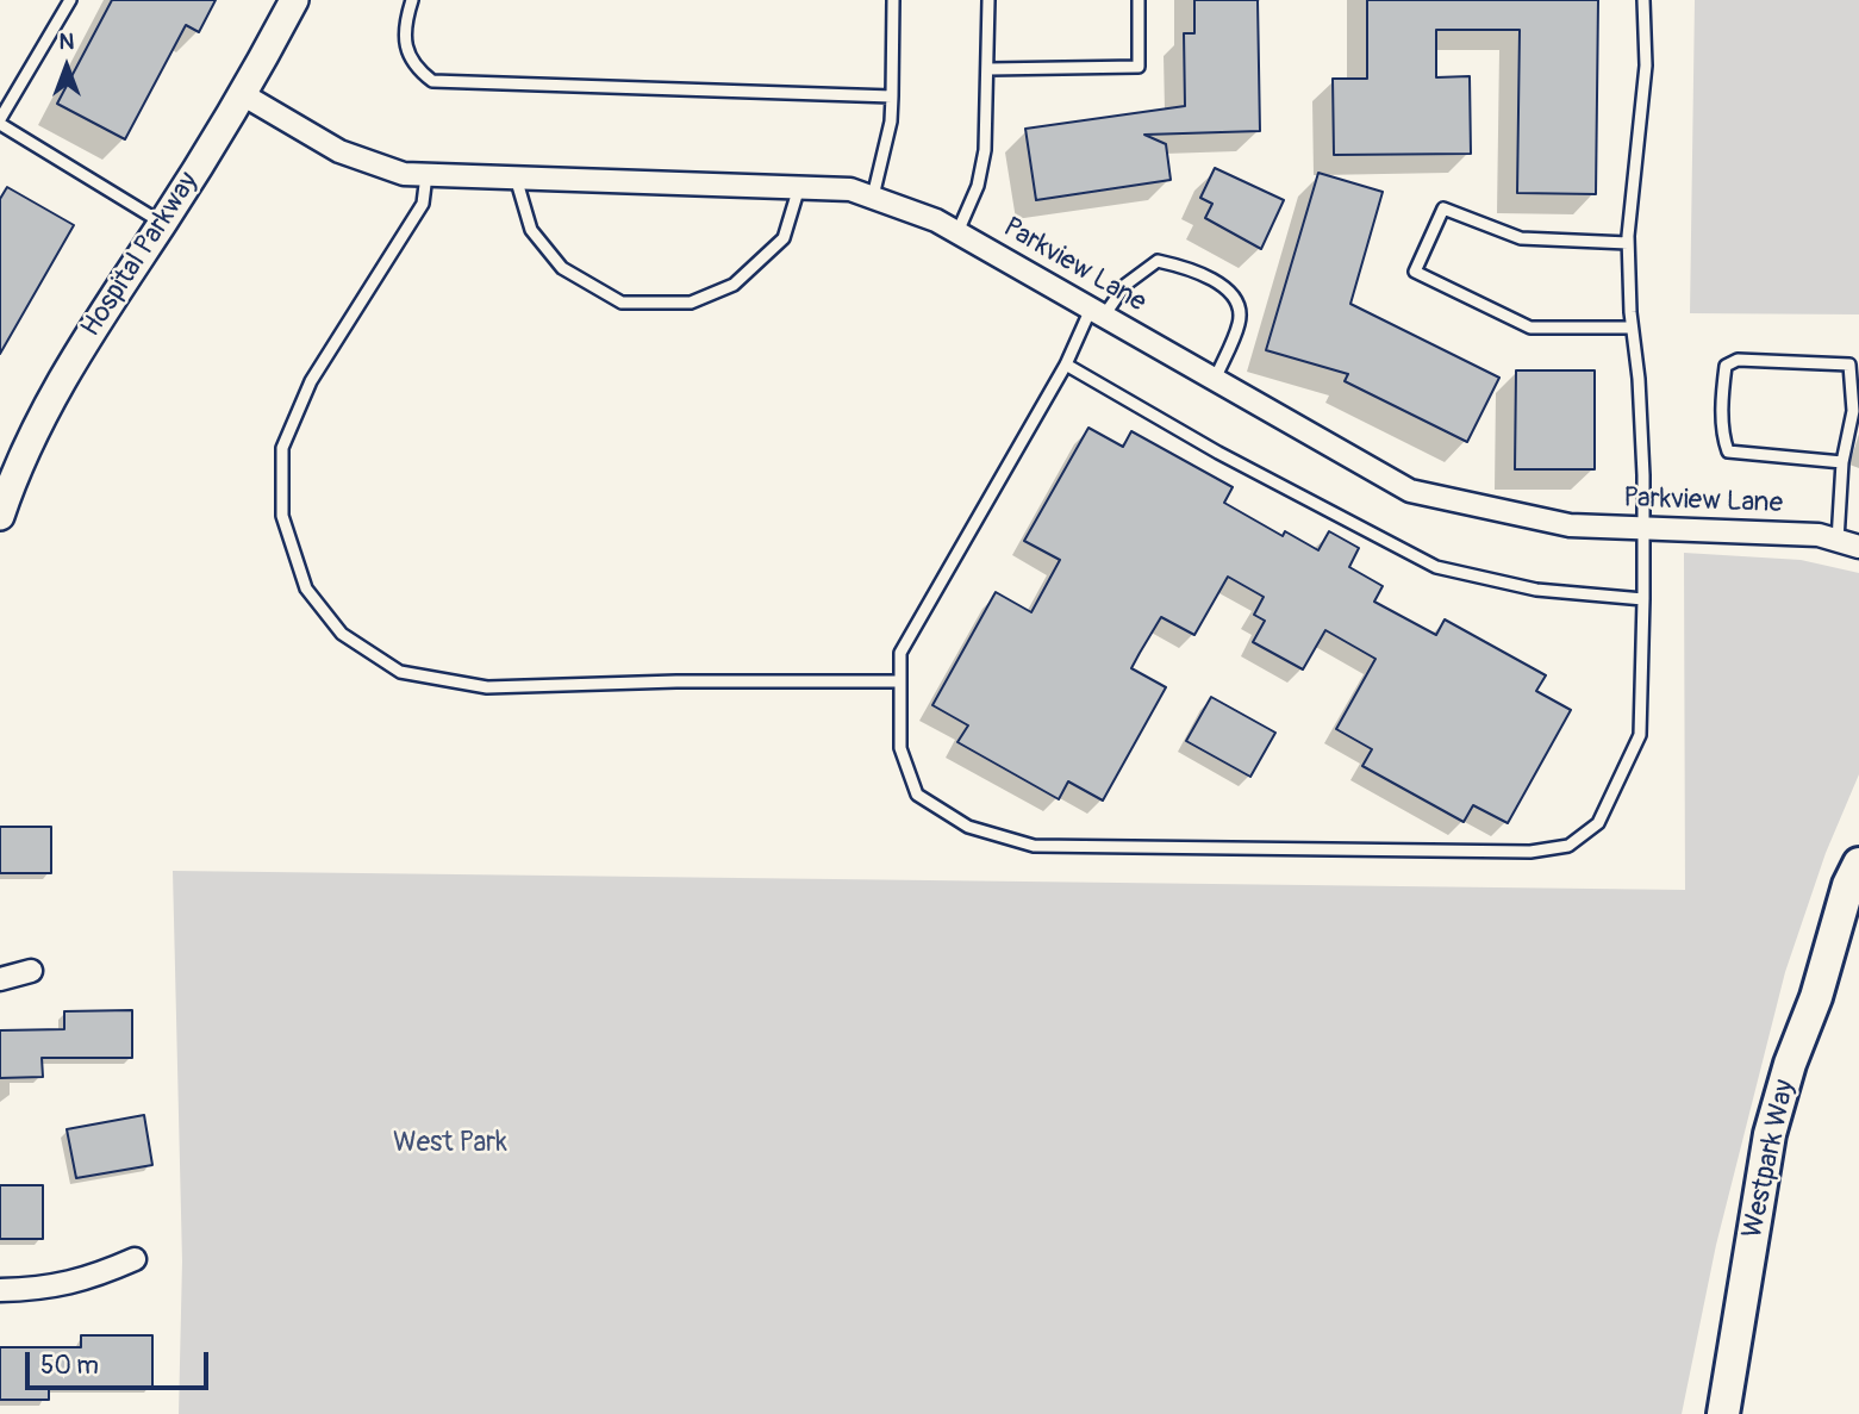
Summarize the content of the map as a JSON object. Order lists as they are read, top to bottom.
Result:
{
  "streets": {
    "main road": ["Westpark Way"],
    "street": ["Hospital Parkway", "Parkview Lane"]
  },
  "crossings": [
    ["Hospital Parkway", "Parkview Lane"]
  ],
  "parks": ["West Park"],
  "scale_bar": "50 m",
  "north": "top"
}
